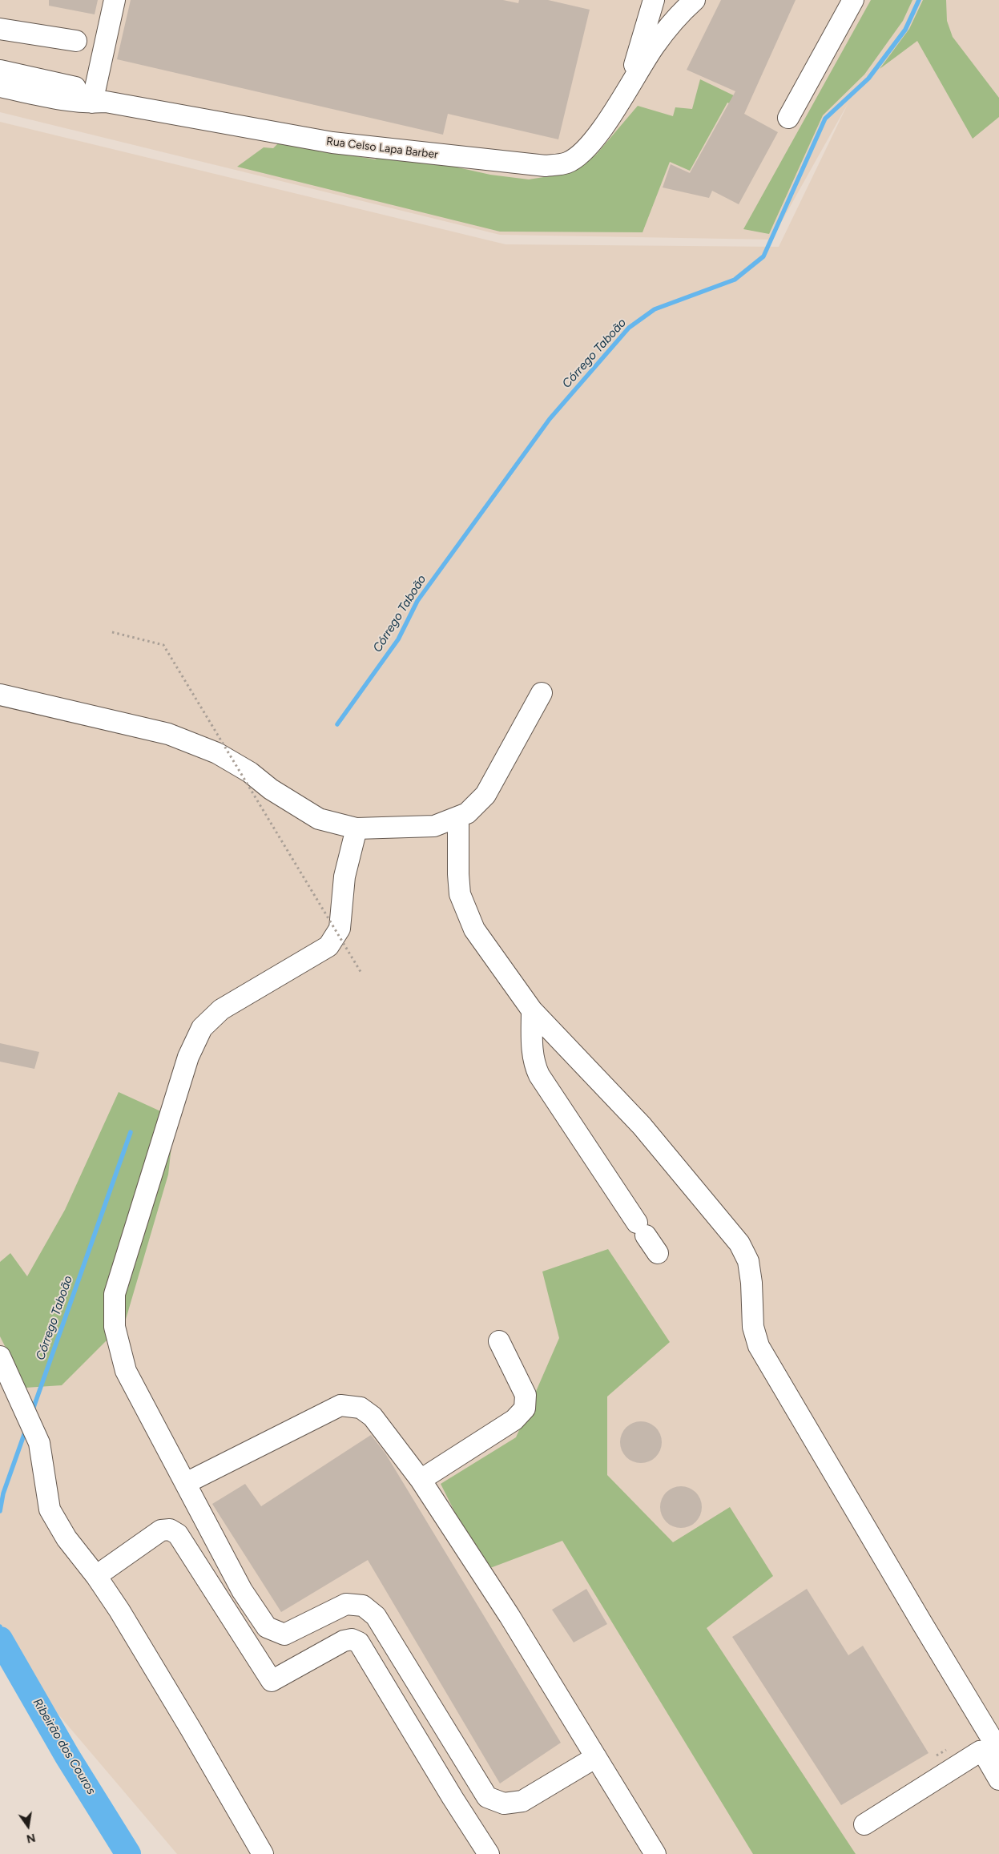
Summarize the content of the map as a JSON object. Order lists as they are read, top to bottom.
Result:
{
  "streets": {
    "lane": ["Rua Celso Lapa Barber"]
  },
  "water": ["Córrego Taboão", "Ribeirão dos Couros"],
  "north": "bottom"
}
